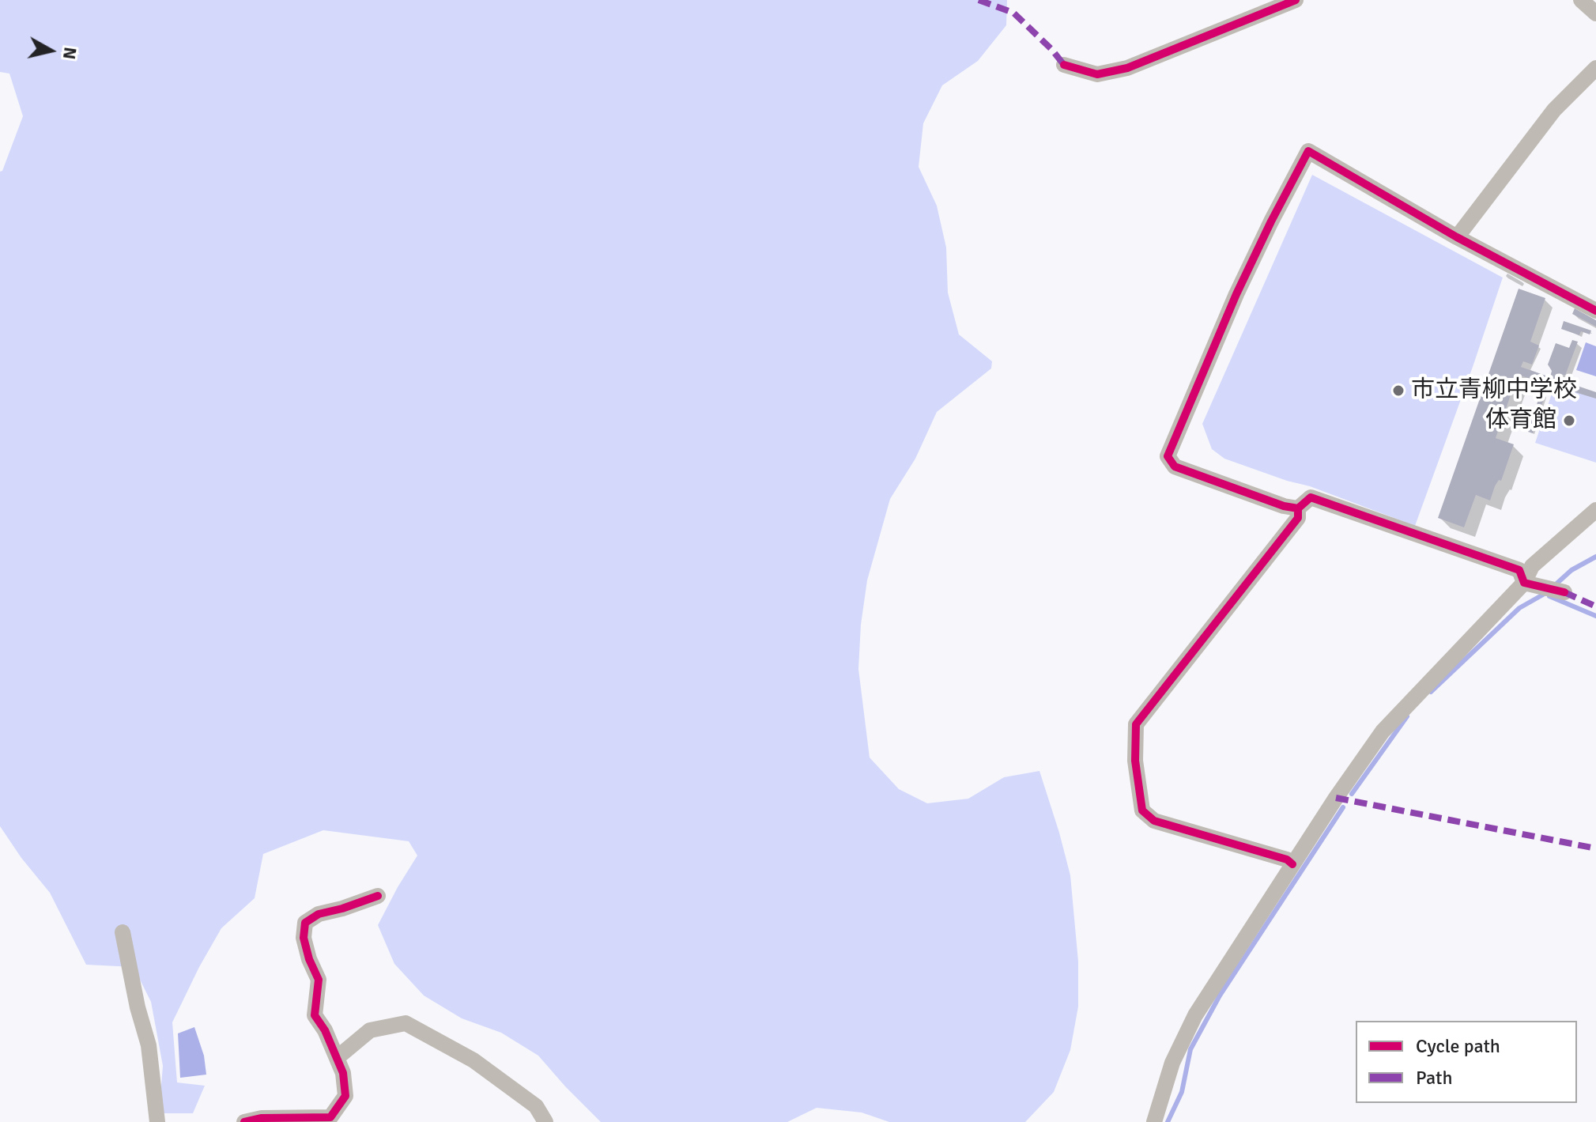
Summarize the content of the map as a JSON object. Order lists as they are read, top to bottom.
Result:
{
  "places": ["市立青柳中学校", "体育館"],
  "legend": ["Cycle path", "Path"],
  "north": "right"
}
